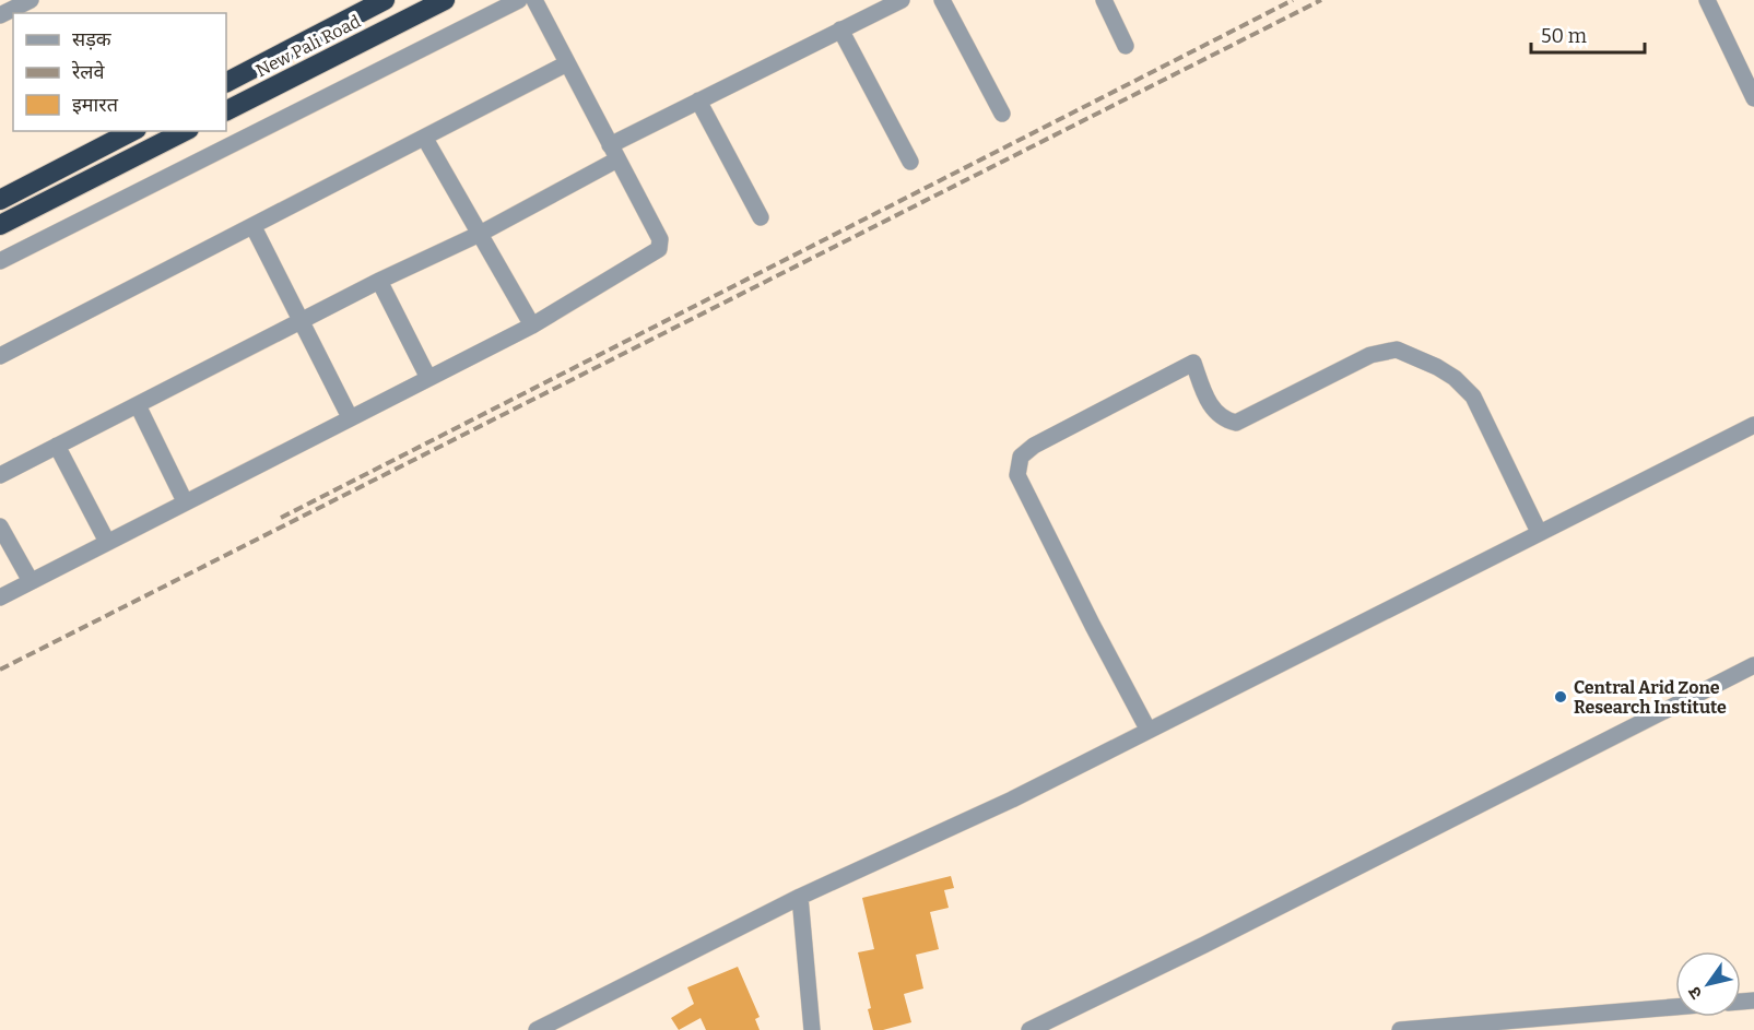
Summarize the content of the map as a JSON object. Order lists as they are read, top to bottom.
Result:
{
  "streets": {
    "highway": ["New Pali Road"]
  },
  "places": ["Central Arid Zone Research Institute"],
  "legend": ["सड़क", "रेलवे", "इमारत"],
  "scale_bar": "50 m",
  "north": "bottom left"
}
